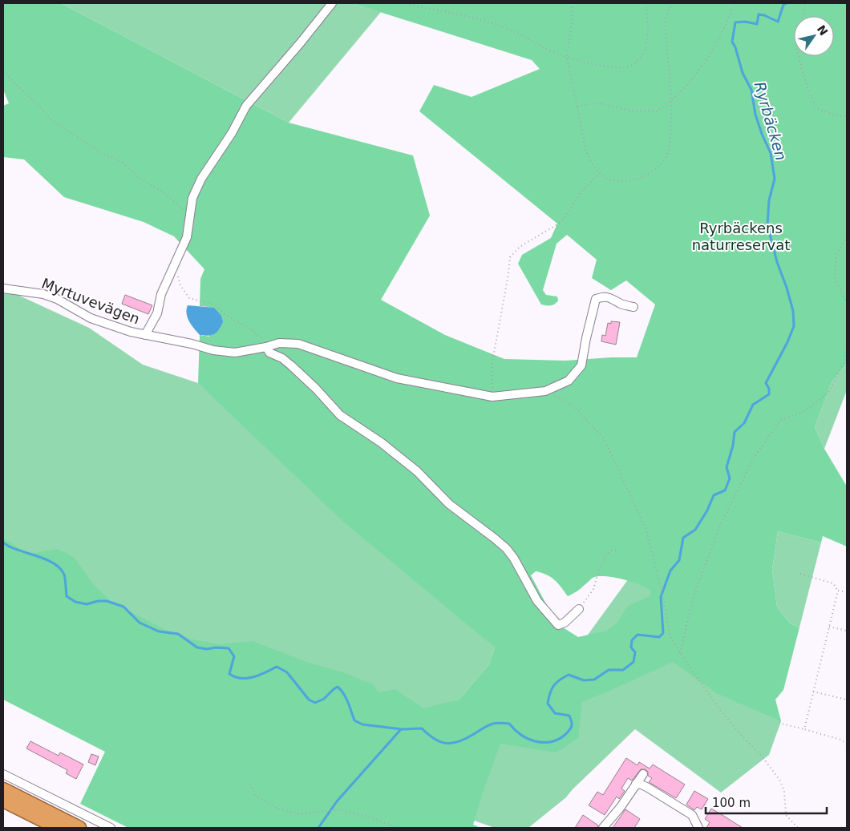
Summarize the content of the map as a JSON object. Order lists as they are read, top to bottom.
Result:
{
  "streets": {
    "street": ["Myrtuvevägen"]
  },
  "water": ["Ryrbäcken"],
  "parks": ["Ryrbäckens naturreservat"],
  "scale_bar": "100 m",
  "north": "top right"
}
